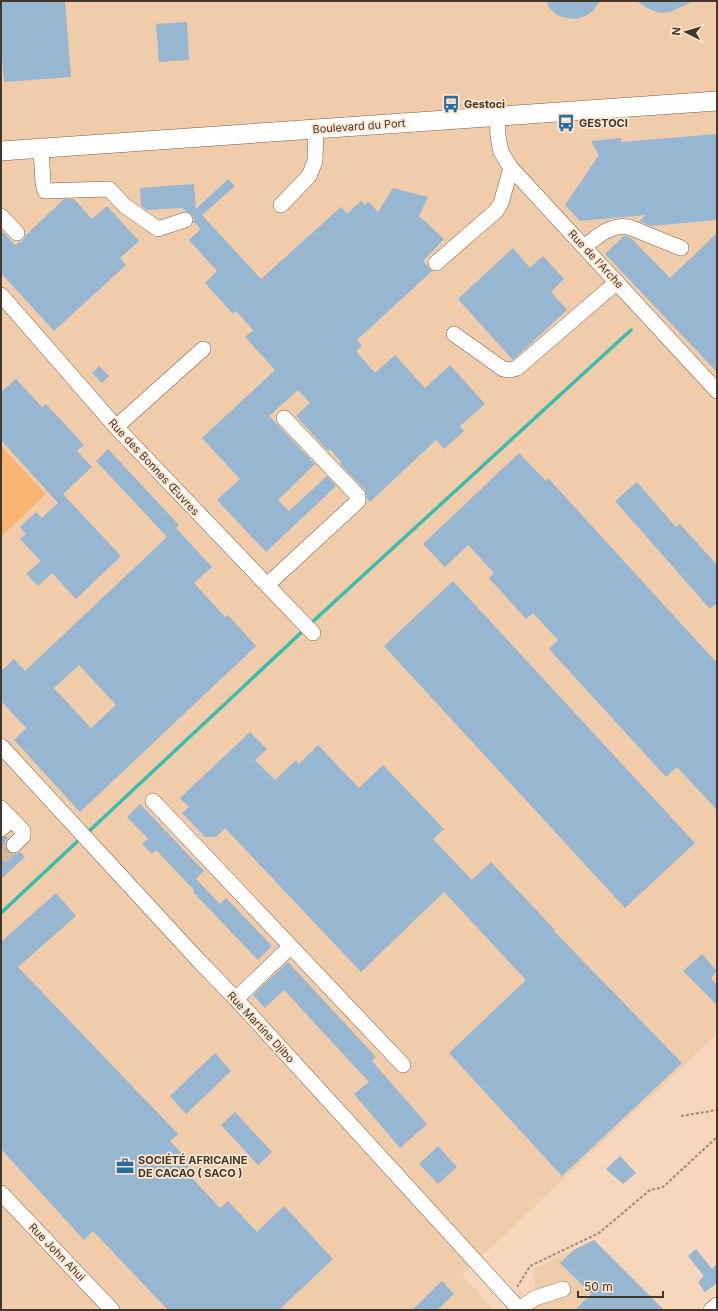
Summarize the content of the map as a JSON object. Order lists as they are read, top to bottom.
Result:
{
  "streets": {
    "main road": ["Boulevard du Port"],
    "street": [
      "Rue de l'Arche",
      "Rue des Bonnes Œuvres",
      "Rue Martine Djibo",
      "Rue John Ahui"
    ]
  },
  "crossings": [
    ["Boulevard du Port", "Rue de l'Arche"]
  ],
  "places": {
    "bus stop": ["Gestoci", "GESTOCI"],
    "office": ["SOCIÉTÉ AFRICAINE DE CACAO ( SACO )"]
  },
  "scale_bar": "50 m",
  "north": "left"
}
